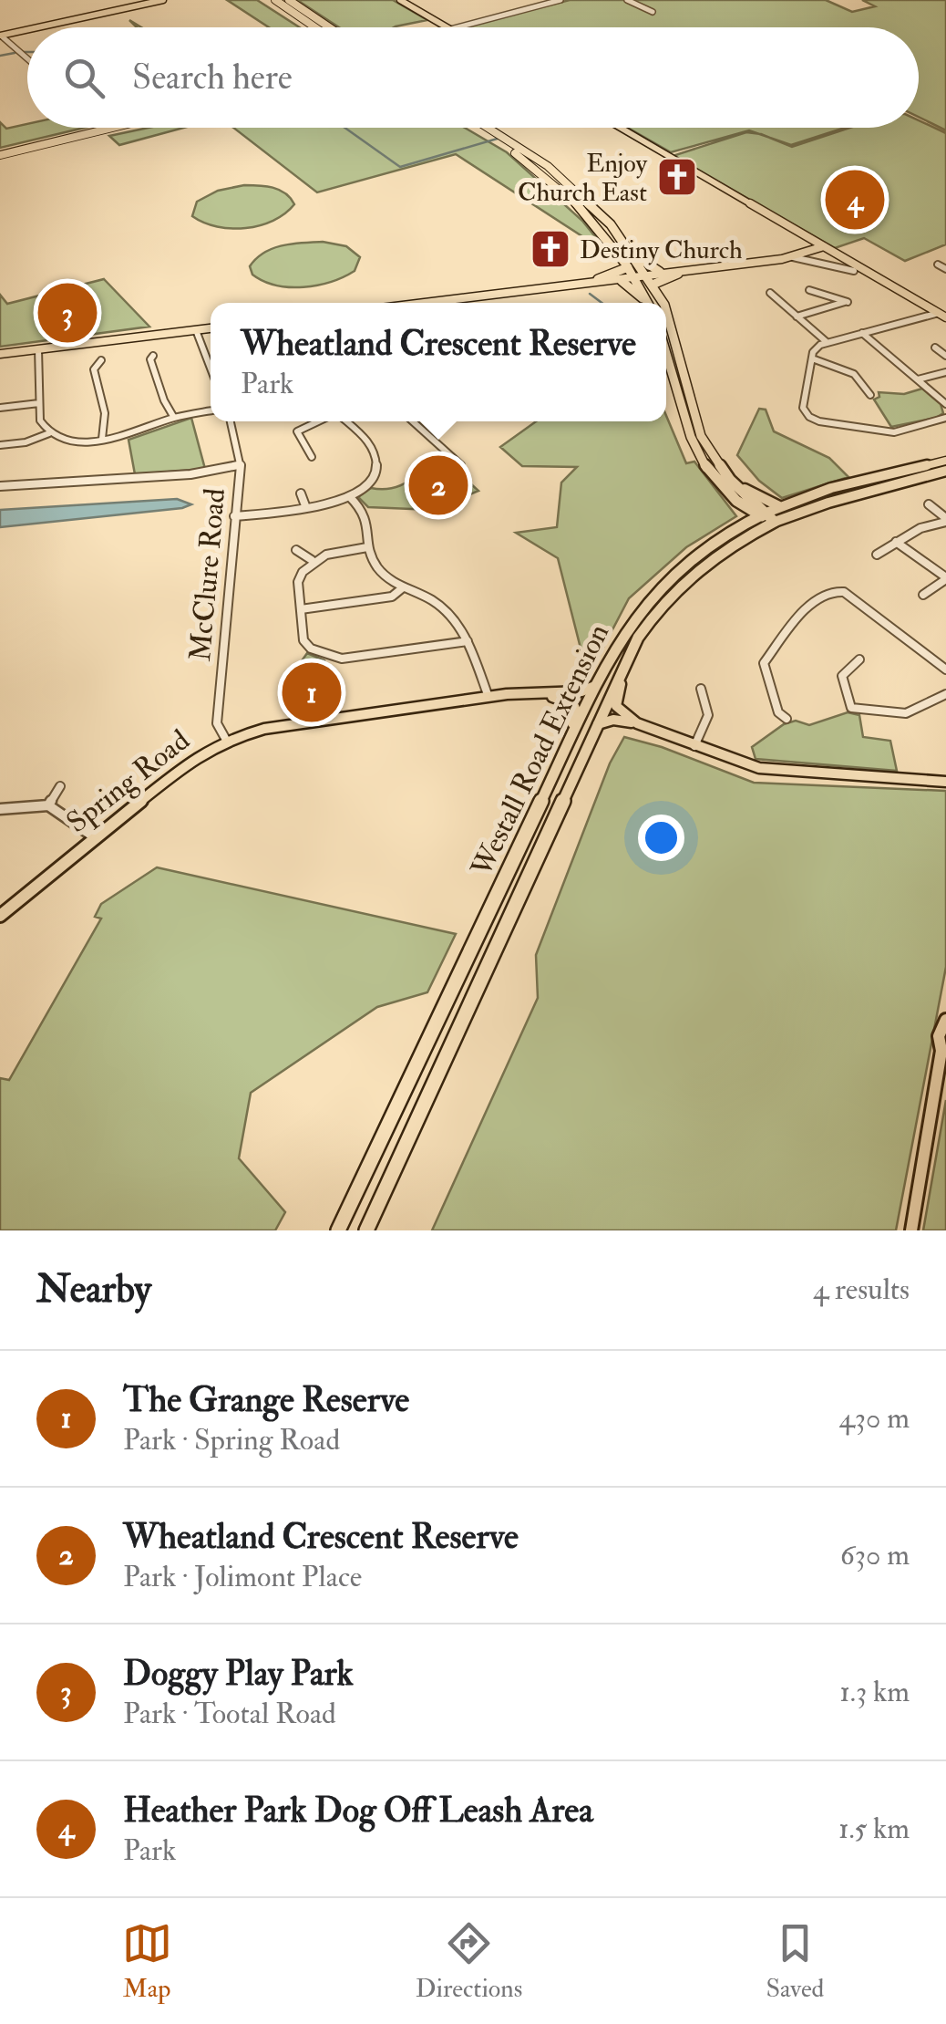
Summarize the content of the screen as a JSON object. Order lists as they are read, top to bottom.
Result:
{
  "streets": {
    "highway": ["Westall Road Extension"],
    "main road": ["Spring Road"],
    "street": ["McClure Road"]
  },
  "crossings": [
    ["McClure Road", "Spring Road"],
    ["Westall Road Extension", "Spring Road"]
  ],
  "places": {
    "church": ["Enjoy Church East", "Destiny Church"]
  },
  "page": {
    "search": "Search here",
    "pins": [
      "4",
      "3",
      "2",
      "1"
    ],
    "popup": ["Wheatland Crescent Reserve", "Park"],
    "heading": ["Nearby", "4 results"],
    "list": [
      {
        "mark": "1",
        "name": "The Grange Reserve",
        "note": "Park · Spring Road",
        "value": "430 m"
      },
      {
        "mark": "2",
        "name": "Wheatland Crescent Reserve",
        "note": "Park · Jolimont Place",
        "value": "630 m"
      },
      {
        "mark": "3",
        "name": "Doggy Play Park",
        "note": "Park · Tootal Road",
        "value": "1.3 km"
      },
      {
        "mark": "4",
        "name": "Heather Park Dog Off Leash Area",
        "note": "Park",
        "value": "1.5 km"
      }
    ],
    "nav": ["Map", "Directions", "Saved"]
  }
}
